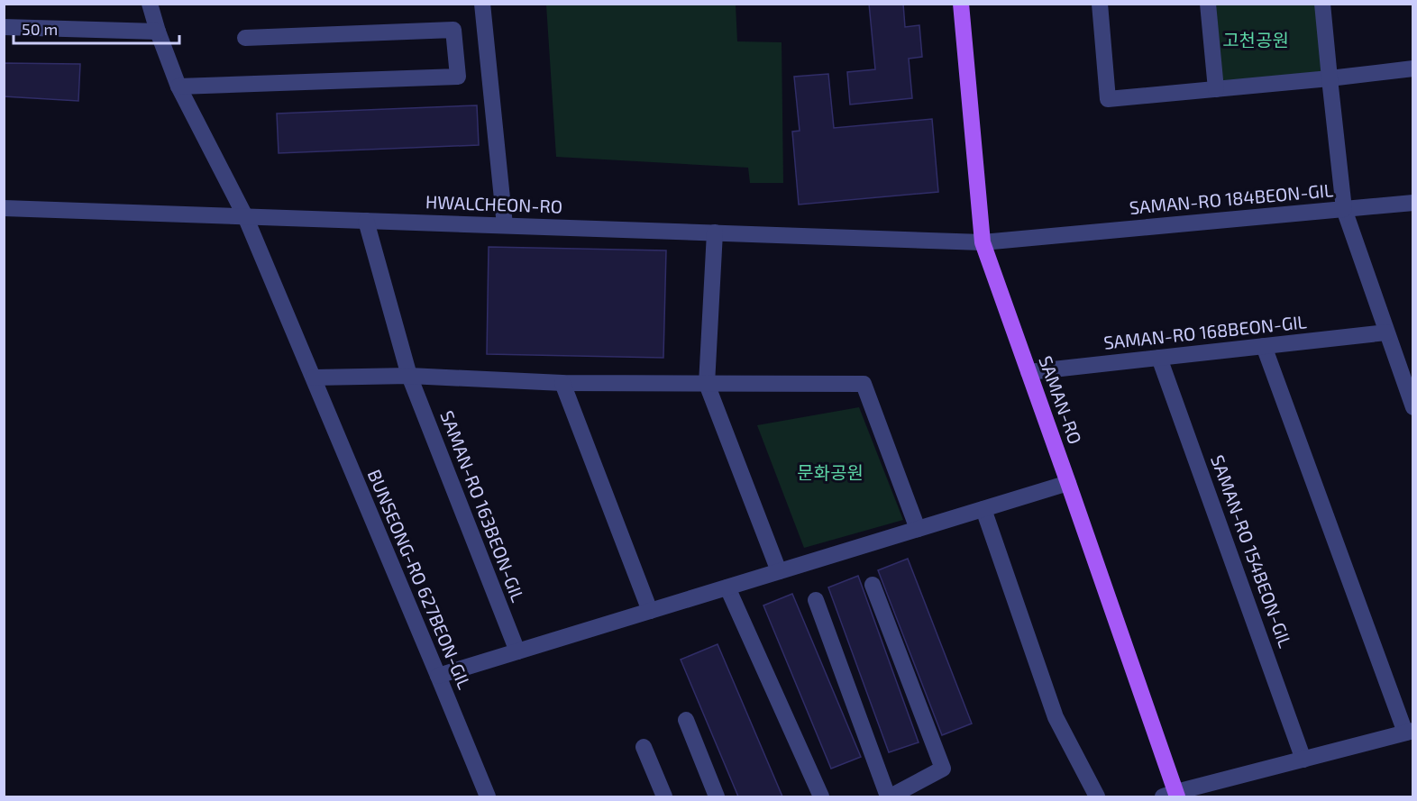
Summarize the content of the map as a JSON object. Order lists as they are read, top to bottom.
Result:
{
  "streets": {
    "main road": ["SAMAN-RO"],
    "street": [
      "SAMAN-RO 184BEON-GIL",
      "HWALCHEON-RO",
      "SAMAN-RO 168BEON-GIL",
      "SAMAN-RO 163BEON-GIL",
      "SAMAN-RO 154BEON-GIL",
      "BUNSEONG-RO 627BEON-GIL"
    ]
  },
  "crossings": [
    ["SAMAN-RO 184BEON-GIL", "HWALCHEON-RO"],
    ["SAMAN-RO 184BEON-GIL", "SAMAN-RO"],
    ["HWALCHEON-RO", "SAMAN-RO"],
    ["HWALCHEON-RO", "SAMAN-RO 163BEON-GIL"],
    ["HWALCHEON-RO", "BUNSEONG-RO 627BEON-GIL"],
    ["SAMAN-RO 168BEON-GIL", "SAMAN-RO"],
    ["SAMAN-RO 168BEON-GIL", "SAMAN-RO 154BEON-GIL"]
  ],
  "parks": ["고천공원", "문화공원"],
  "scale_bar": "50 m"
}
